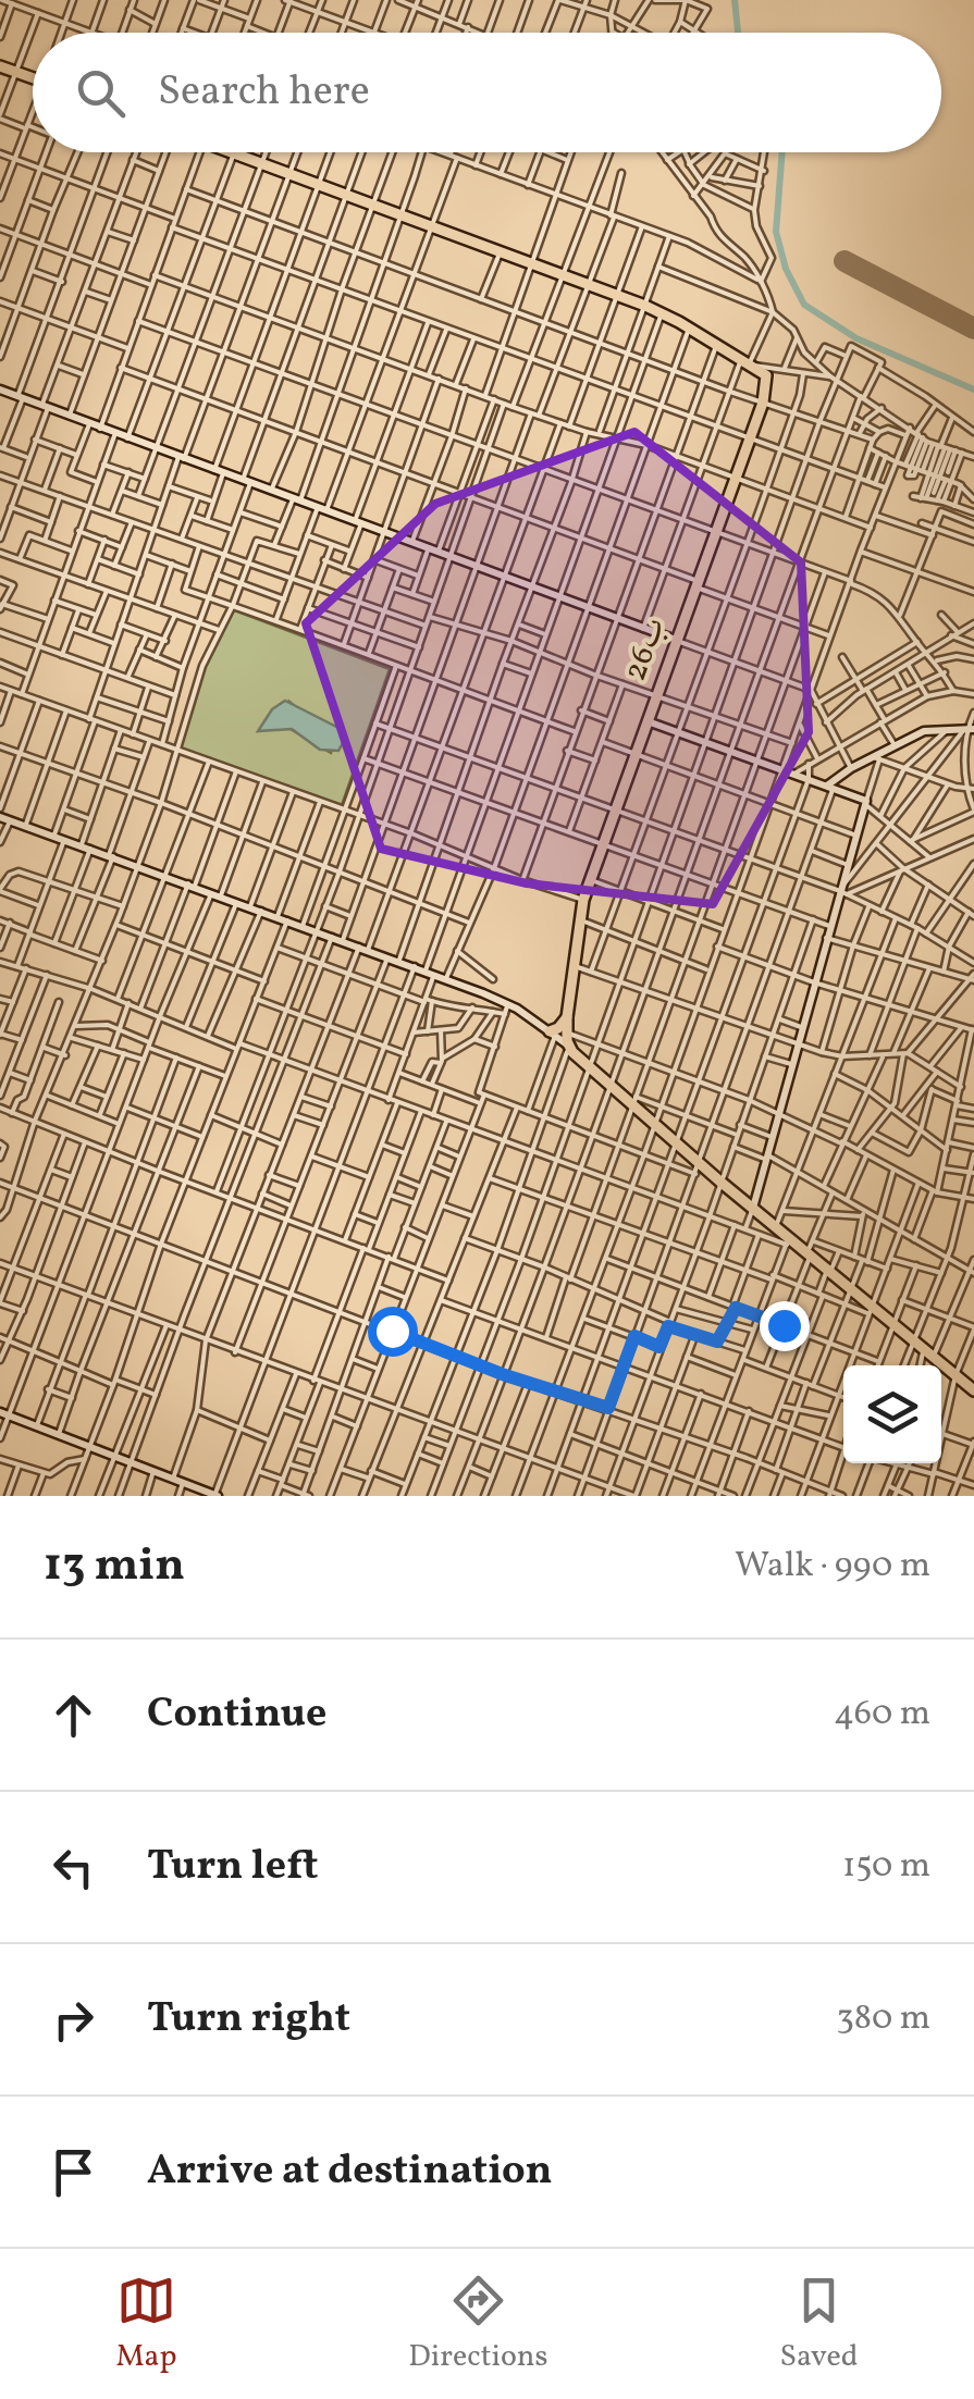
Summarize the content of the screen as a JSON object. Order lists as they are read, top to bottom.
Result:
{
  "streets": {
    "highway": ["26ب"]
  },
  "page": {
    "search": "Search here",
    "heading": ["13 min", "Walk · 990 m"],
    "list": [
      ["Continue", "460 m"],
      ["Turn left", "150 m"],
      ["Turn right", "380 m"],
      "Arrive at destination"
    ],
    "nav": ["Map", "Directions", "Saved"]
  }
}
